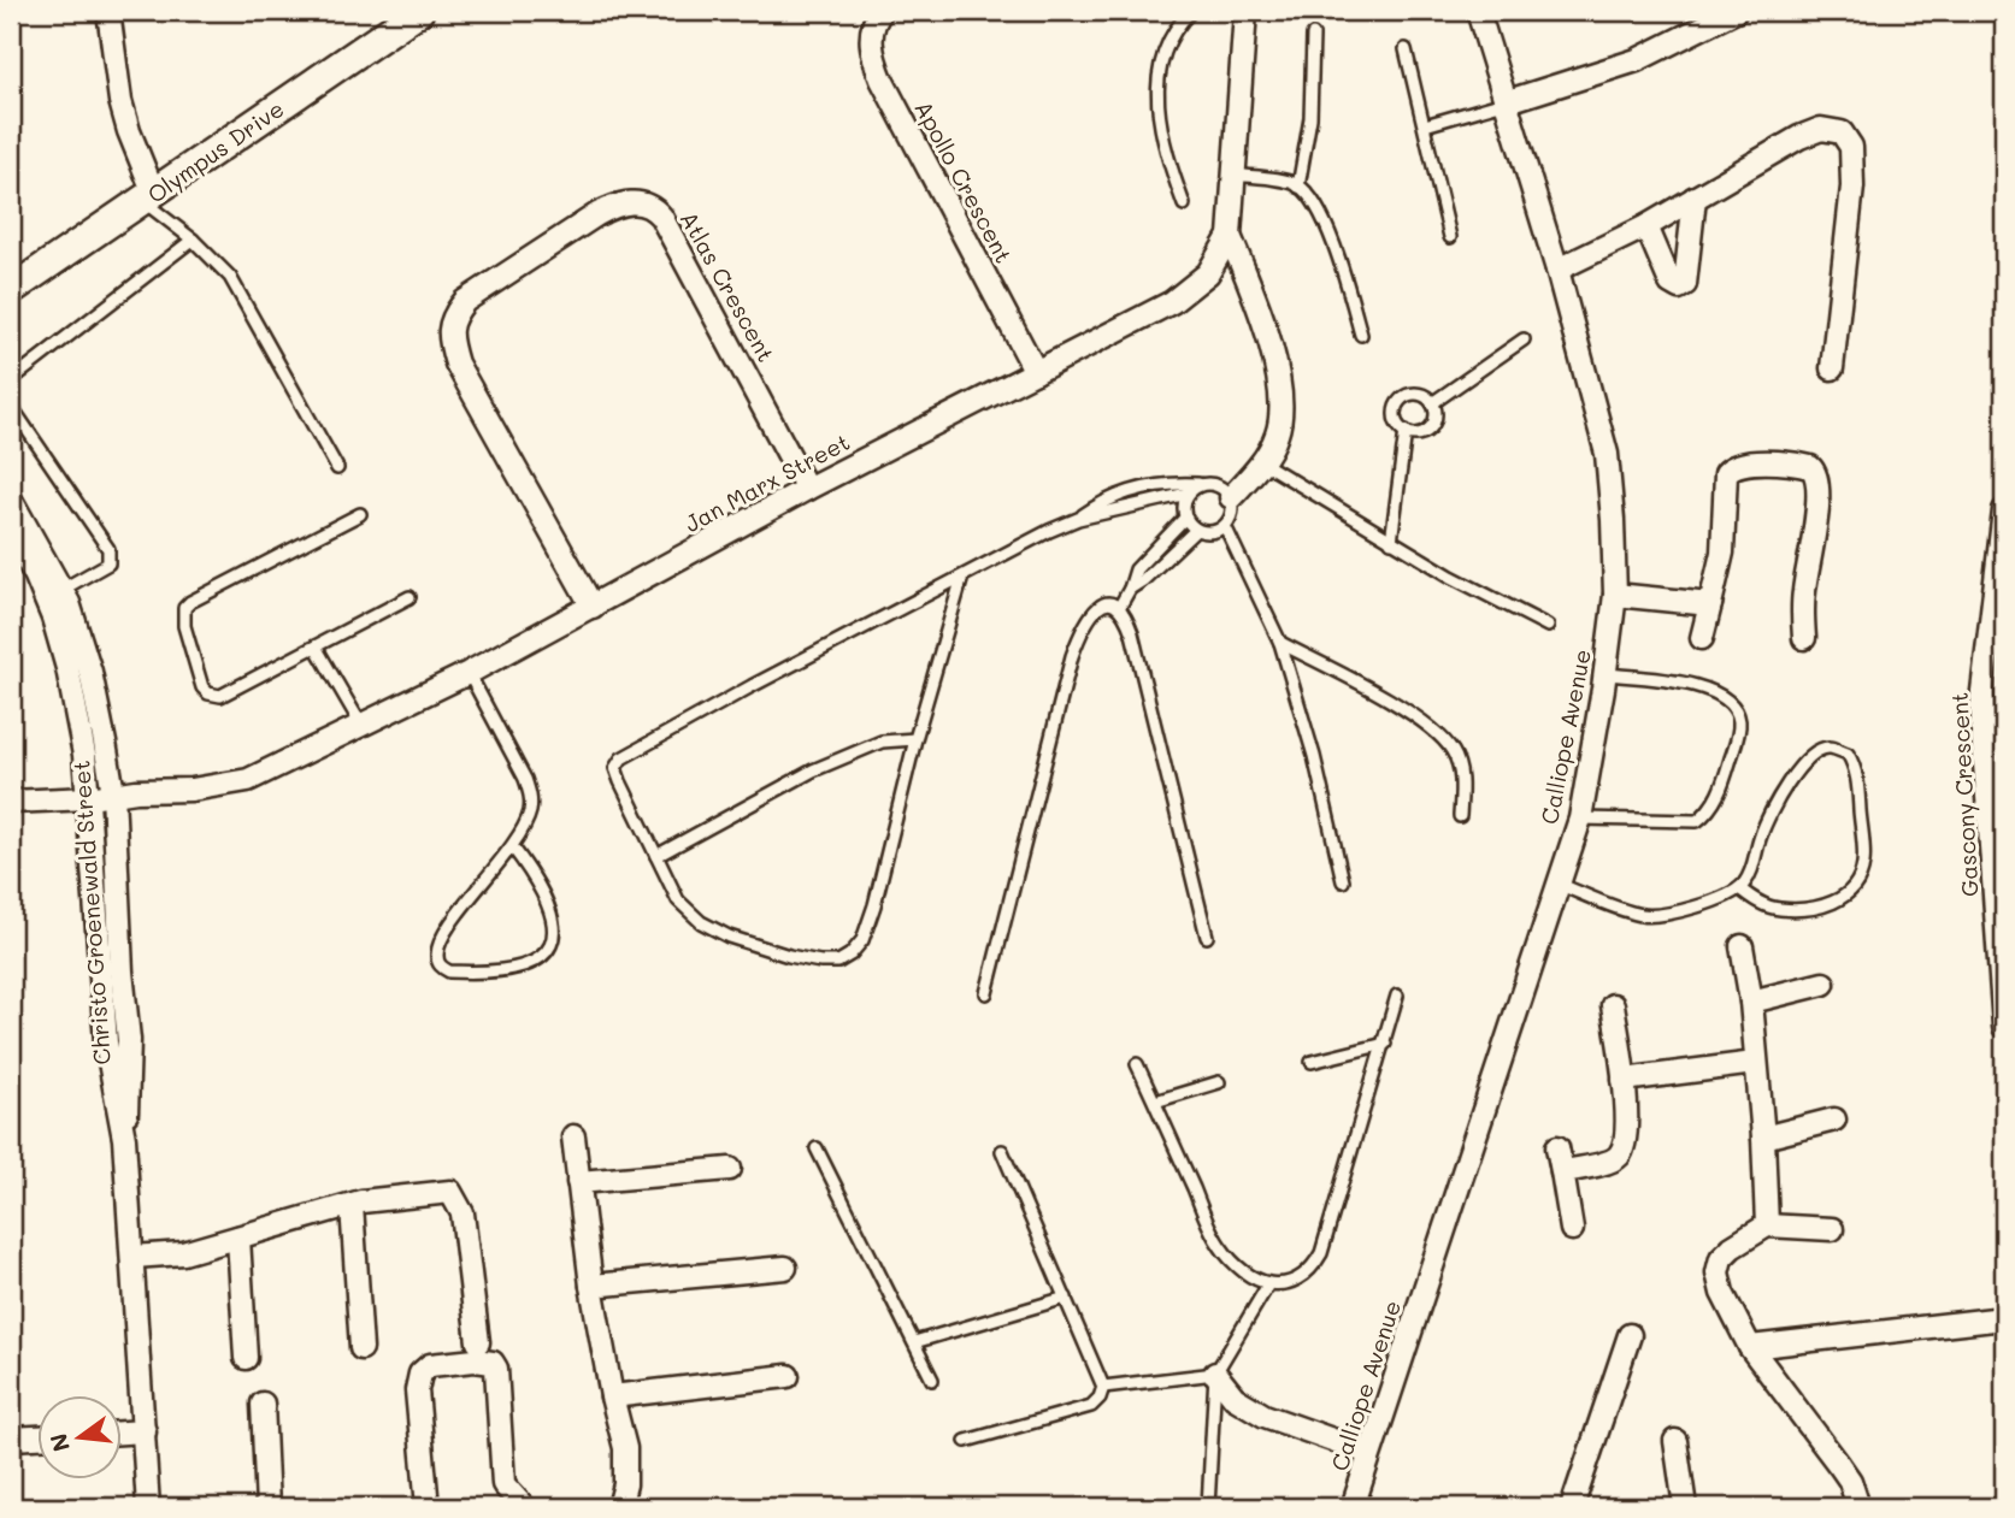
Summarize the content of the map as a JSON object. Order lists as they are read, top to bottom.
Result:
{
  "streets": {
    "street": [
      "Olympus Drive",
      "Apollo Crescent",
      "Atlas Crescent",
      "Jan Marx Street",
      "Calliope Avenue",
      "Gascony Crescent",
      "Christo Groenewald Street"
    ]
  },
  "crossings": [
    ["Apollo Crescent", "Jan Marx Street"],
    ["Atlas Crescent", "Jan Marx Street"],
    ["Jan Marx Street", "Christo Groenewald Street"]
  ],
  "north": "left"
}
